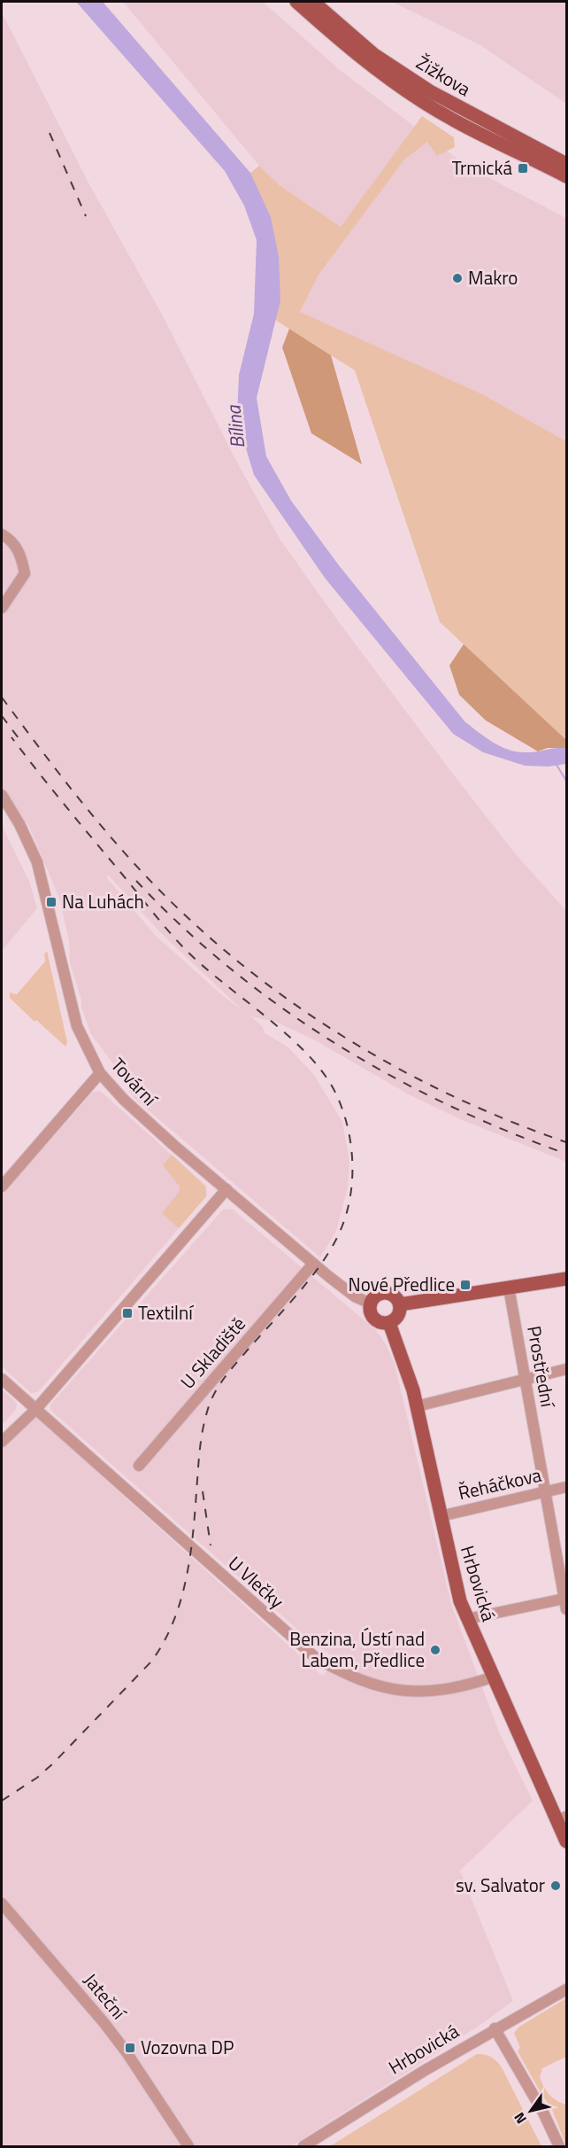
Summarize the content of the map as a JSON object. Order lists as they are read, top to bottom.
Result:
{
  "streets": {
    "main road": ["Žižkova", "Hrbovická"],
    "street": [
      "Tovární",
      "U Skladiště",
      "Prostřední",
      "Řeháčkova",
      "U Vlečky",
      "Jateční"
    ]
  },
  "crossings": [
    ["Tovární", "U Skladiště"],
    ["Tovární", "Hrbovická"],
    ["Prostřední", "Řeháčkova"],
    ["Řeháčkova", "Hrbovická"],
    ["U Vlečky", "Hrbovická"]
  ],
  "water": ["Bílina"],
  "places": {
    "transit": [
      "Trmická",
      "Na Luhách",
      "Nové Předlice",
      "Textilní",
      "Vozovna DP"
    ],
    "other": ["Makro", "Benzina, Ústí nad Labem, Předlice", "sv. Salvator"]
  },
  "north": "bottom left"
}
